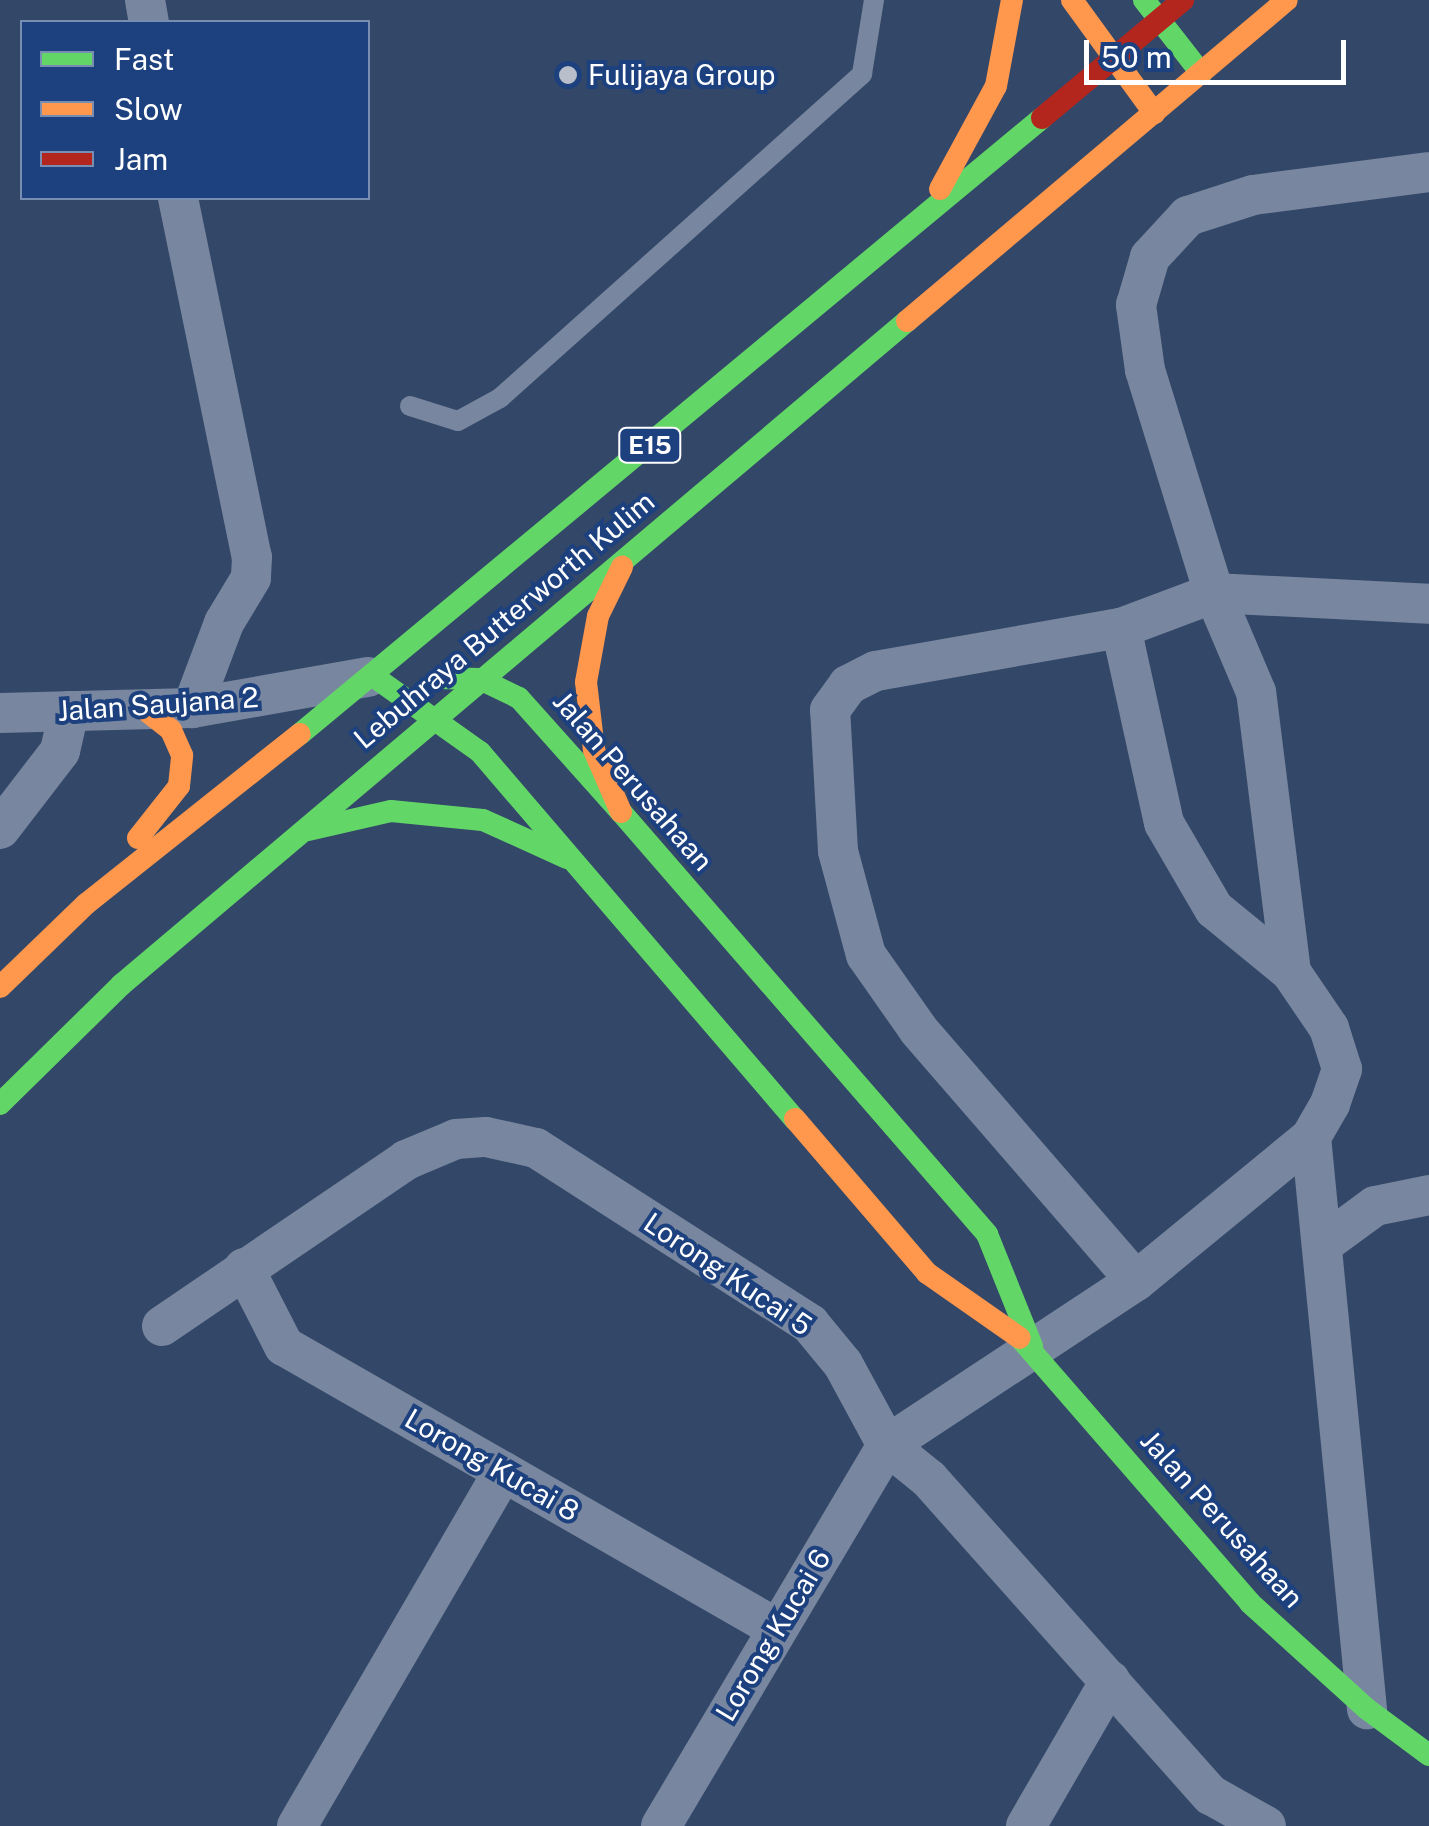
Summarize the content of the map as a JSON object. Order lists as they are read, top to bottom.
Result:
{
  "streets": {
    "main road": ["E15", "Lebuhraya Butterworth Kulim", "Jalan Perusahaan"],
    "street": [
      "Jalan Saujana 2",
      "Lorong Kucai 5",
      "Lorong Kucai 8",
      "Lorong Kucai 6"
    ]
  },
  "crossings": [
    ["Lebuhraya Butterworth Kulim", "Jalan Saujana 2"],
    ["Lebuhraya Butterworth Kulim", "Jalan Perusahaan"],
    ["Jalan Saujana 2", "Jalan Perusahaan"],
    ["Lorong Kucai 5", "Lorong Kucai 8"],
    ["Lorong Kucai 5", "Lorong Kucai 6"],
    ["Lorong Kucai 8", "Lorong Kucai 6"]
  ],
  "places": ["Fulijaya Group"],
  "legend": ["Fast", "Slow", "Jam"],
  "scale_bar": "50 m"
}
